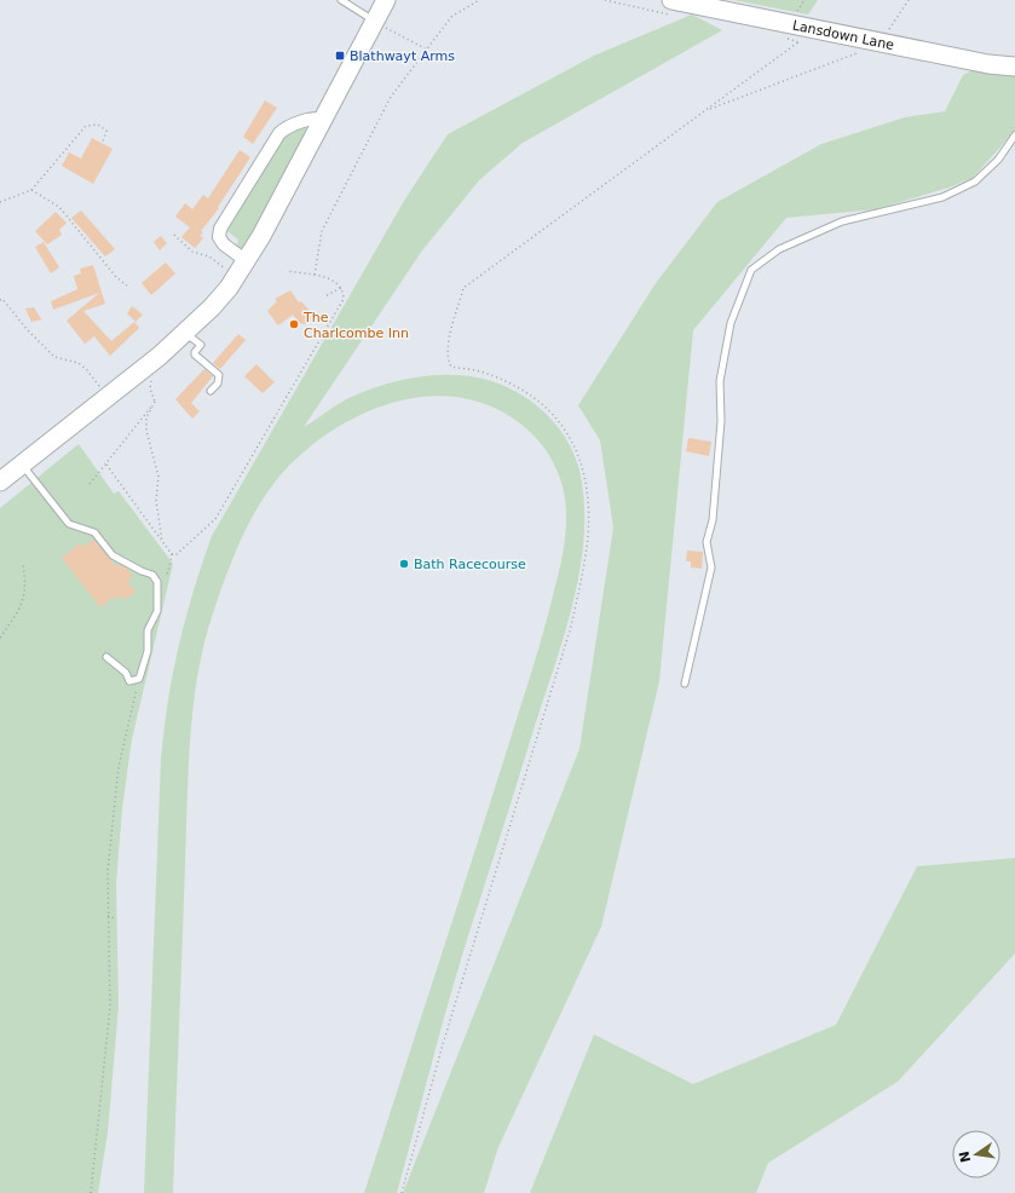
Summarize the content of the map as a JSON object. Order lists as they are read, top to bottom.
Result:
{
  "streets": {
    "street": ["Lansdown Lane"]
  },
  "places": {
    "transit": ["Blathwayt Arms"],
    "other": ["The Charlcombe Inn", "Bath Racecourse"]
  },
  "north": "left"
}
